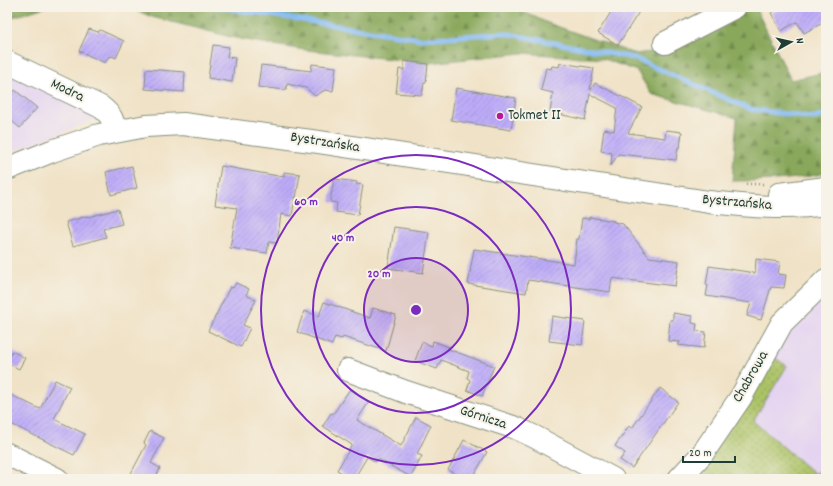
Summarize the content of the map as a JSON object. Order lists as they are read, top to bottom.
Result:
{
  "streets": {
    "main road": [
      "Modra",
      "Bystrzańska",
      "Chabrowa",
      "Górnicza"
    ]
  },
  "crossings": [
    ["Modra", "Bystrzańska"]
  ],
  "places": ["Tokmet II"],
  "scale_bar": "20 m",
  "north": "right",
  "rings": ["60 m", "40 m", "20 m"]
}
